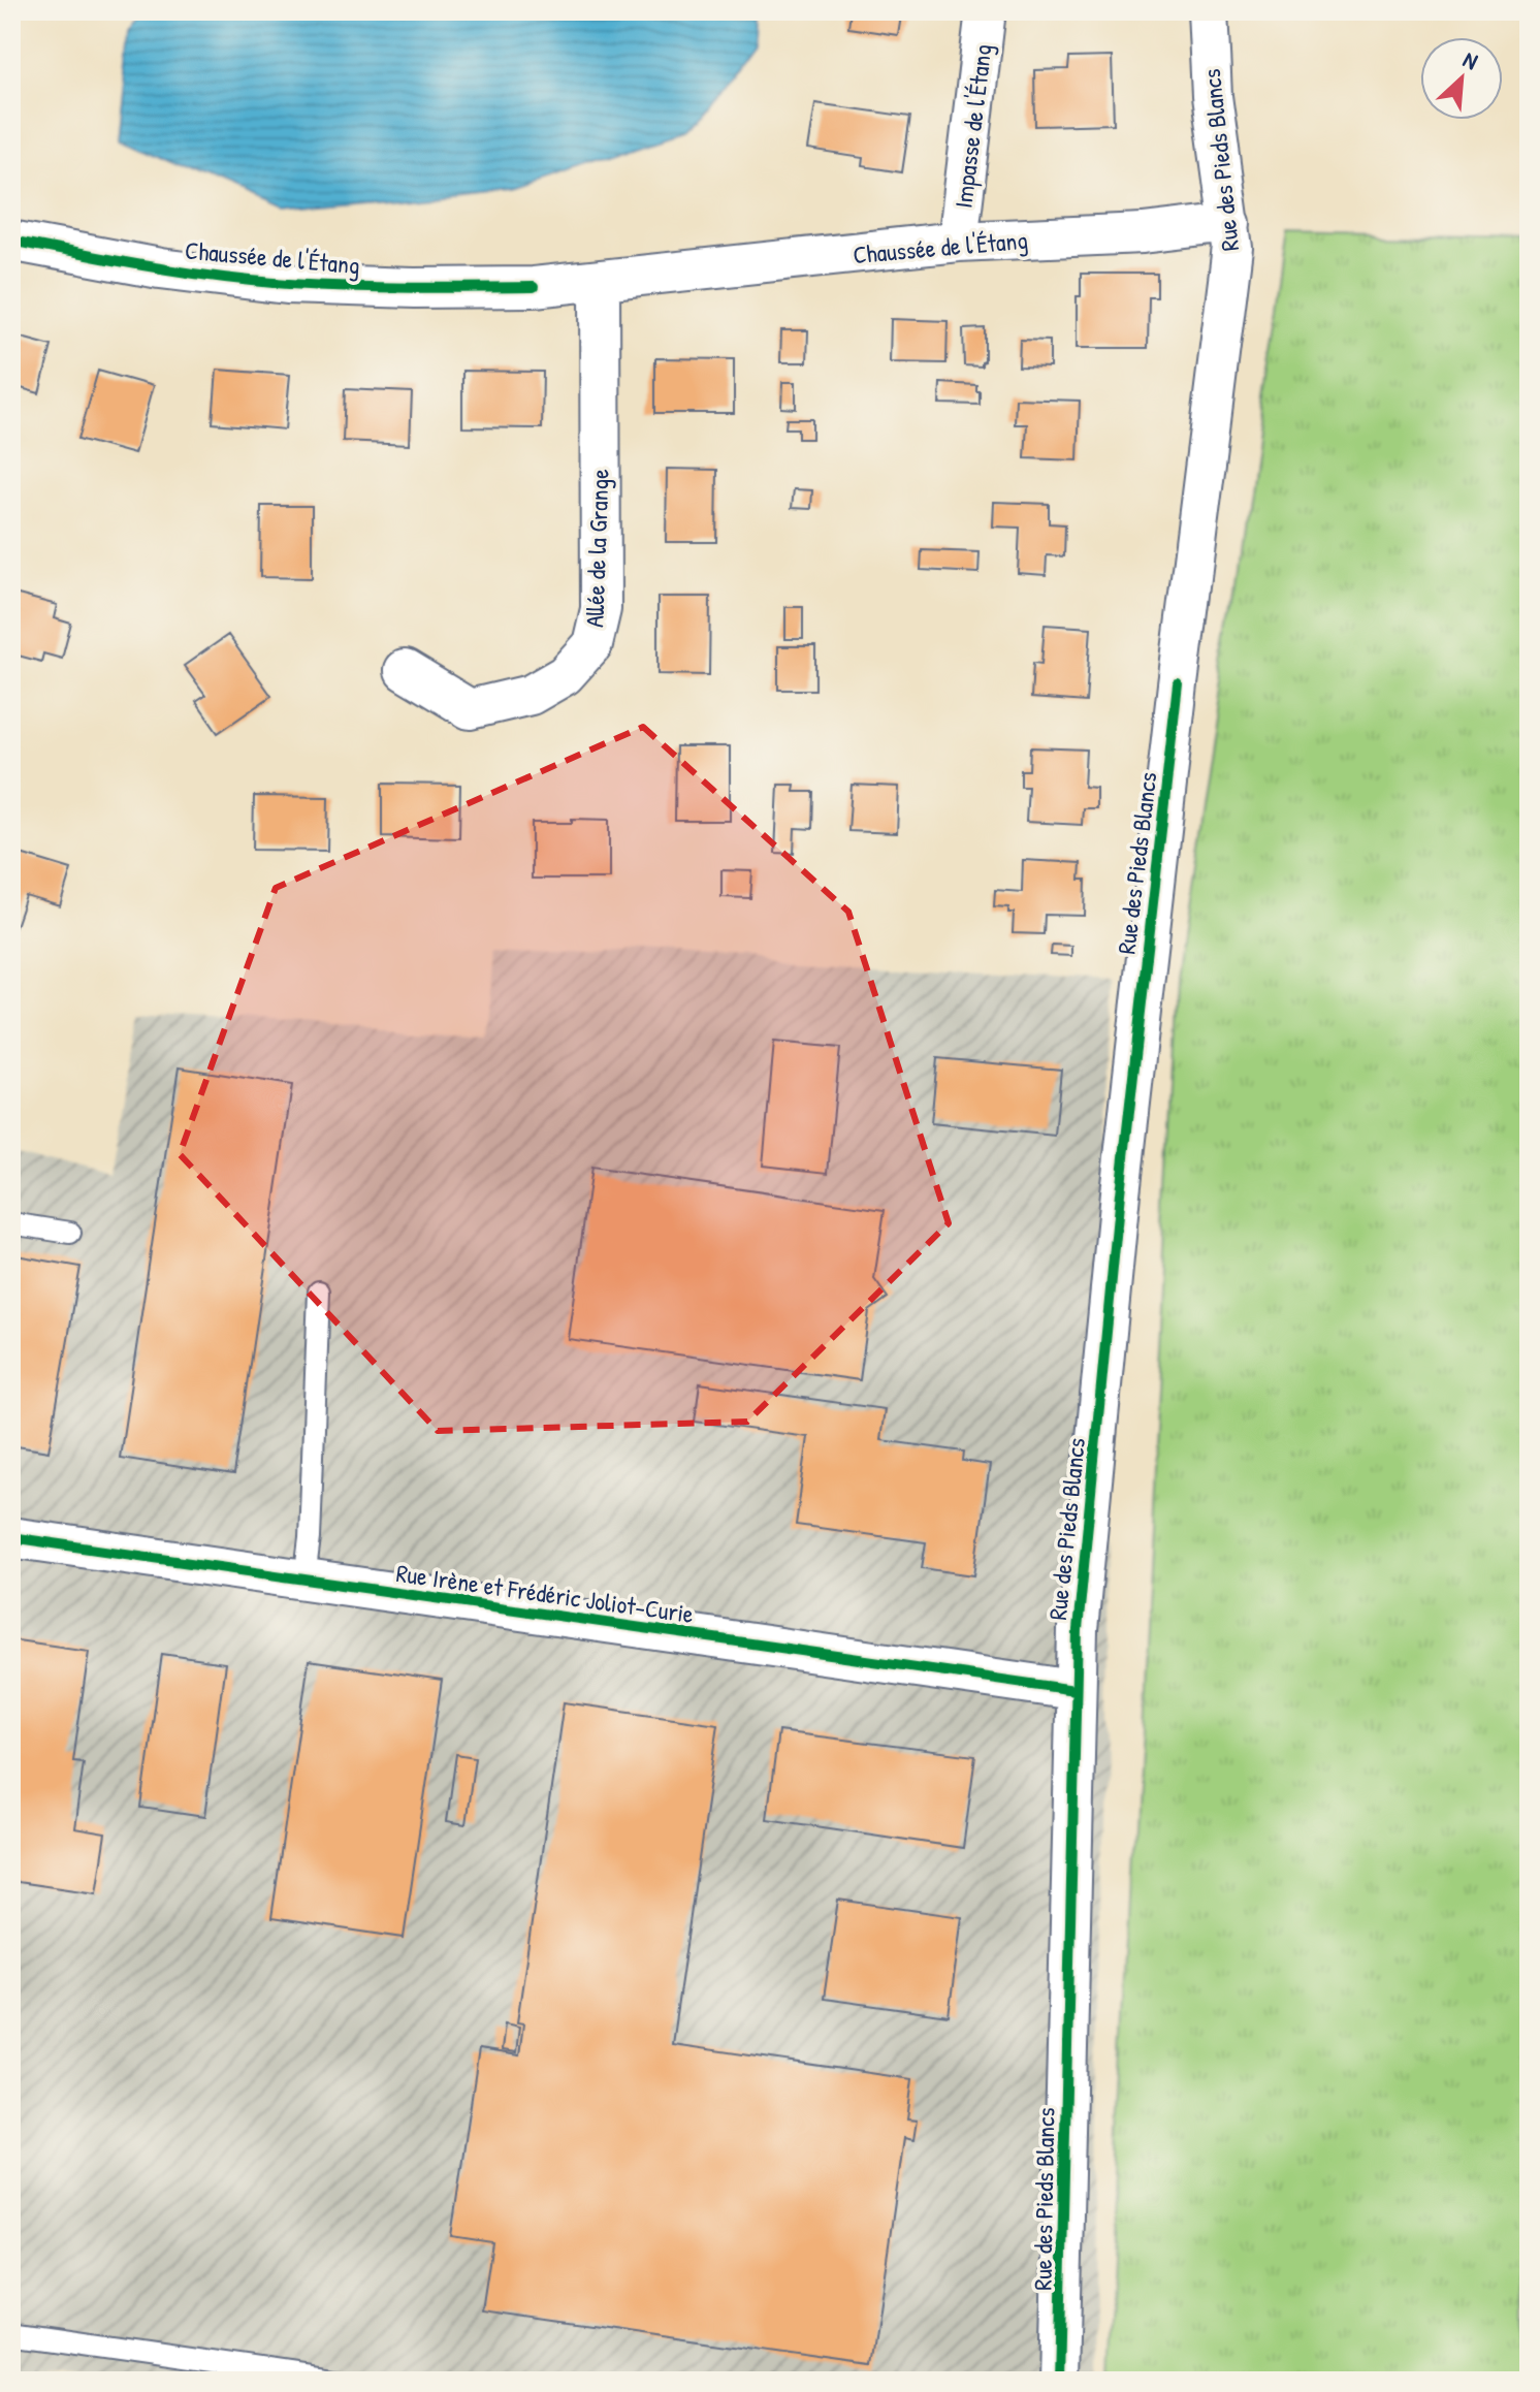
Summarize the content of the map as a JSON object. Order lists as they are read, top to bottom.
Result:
{
  "streets": {
    "street": [
      "Impasse de l'Étang",
      "Rue des Pieds Blancs",
      "Chaussée de l'Étang",
      "Allée de la Grange",
      "Rue Irène et Frédéric Joliot-Curie"
    ]
  },
  "crossings": [
    ["Impasse de l'Étang", "Chaussée de l'Étang"],
    ["Rue des Pieds Blancs", "Chaussée de l'Étang"],
    ["Rue des Pieds Blancs", "Rue Irène et Frédéric Joliot-Curie"],
    ["Chaussée de l'Étang", "Allée de la Grange"]
  ],
  "north": "top right"
}
